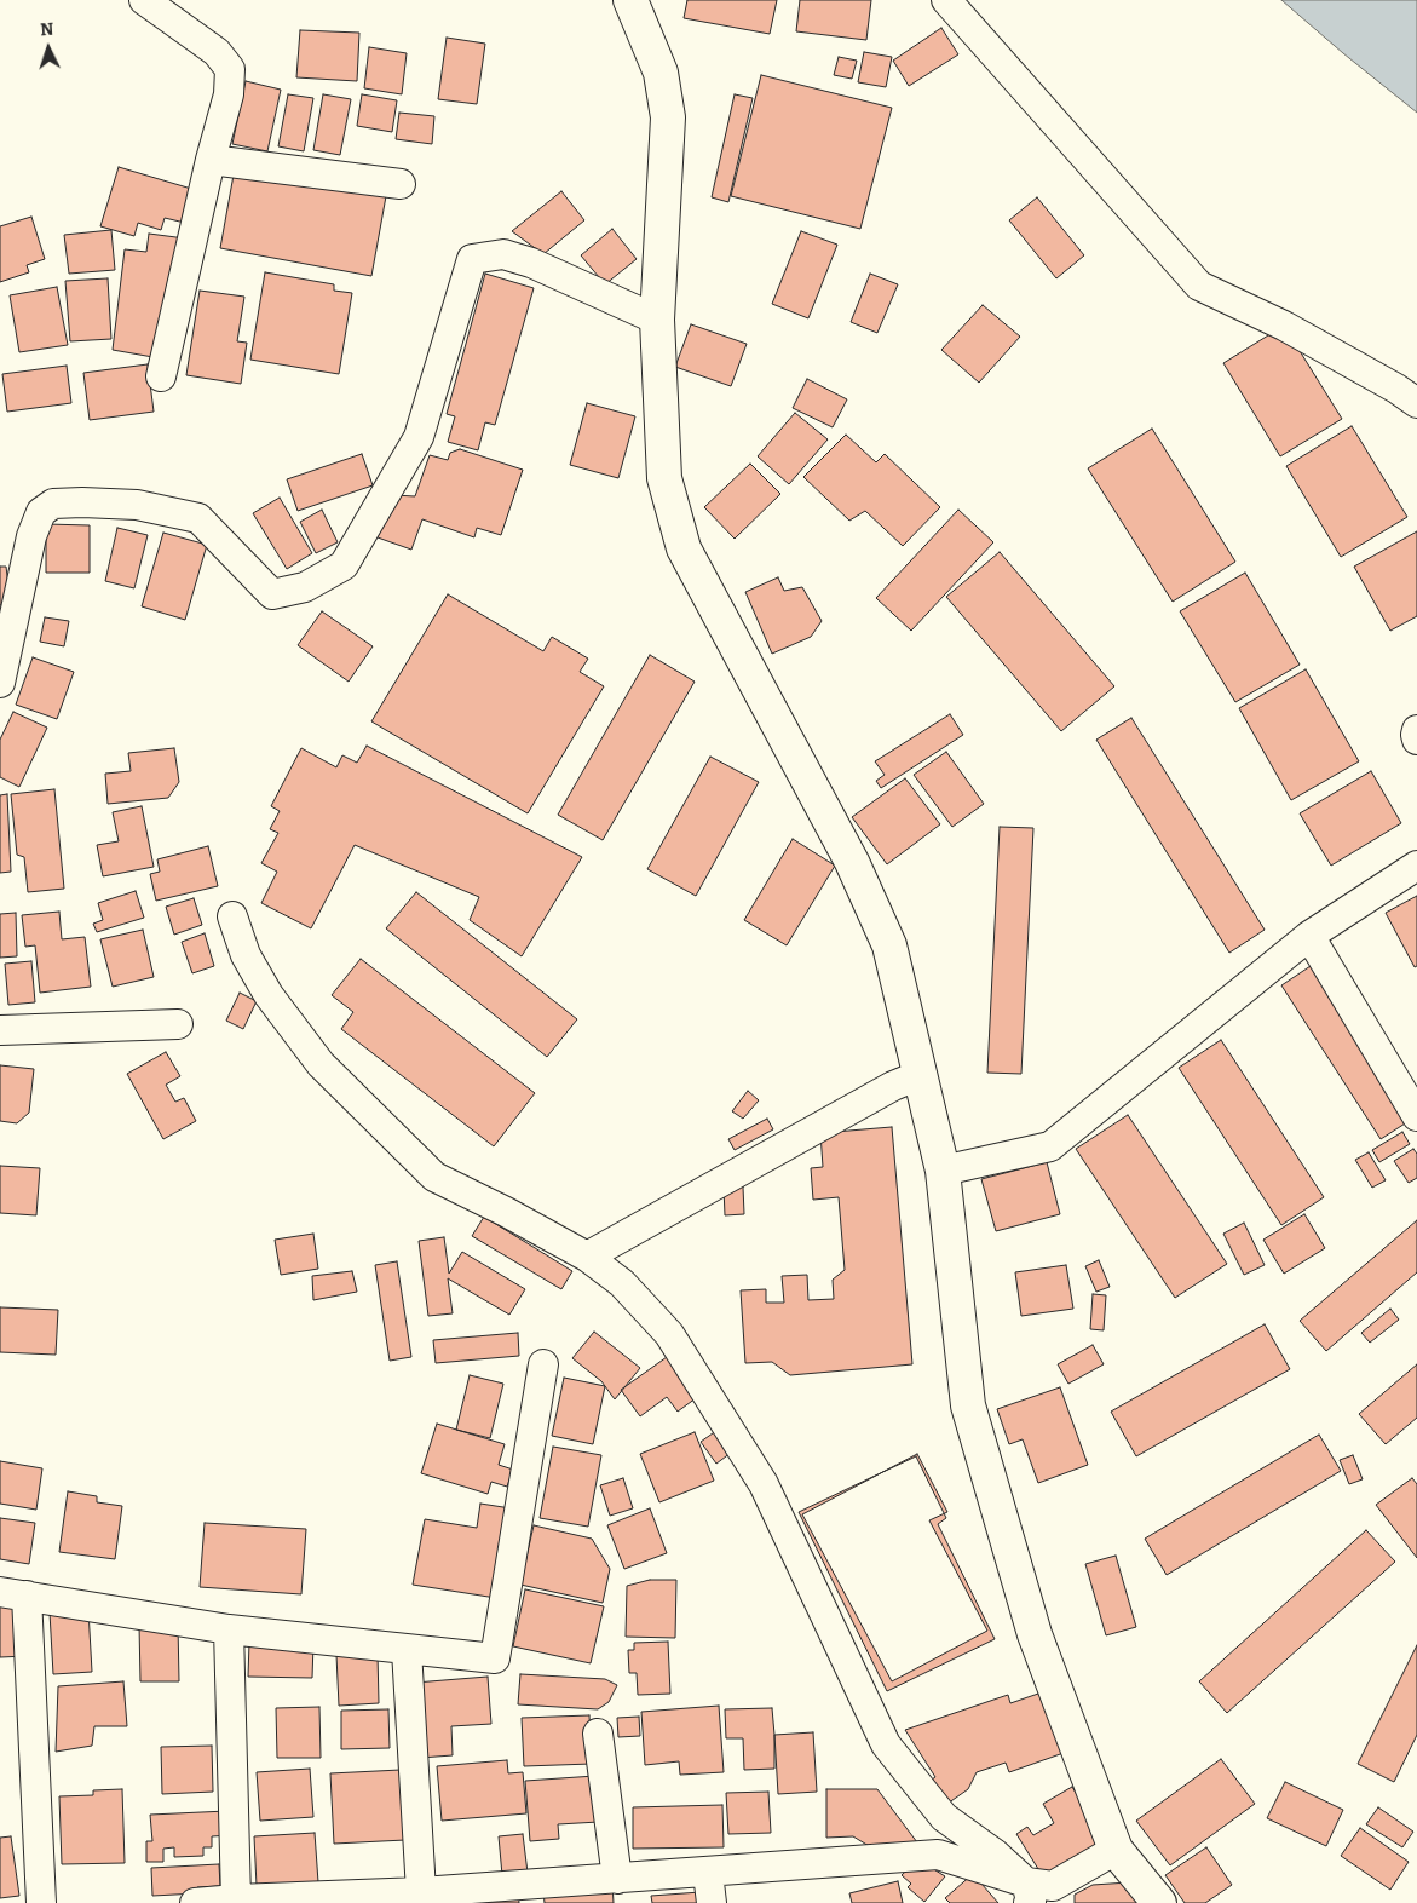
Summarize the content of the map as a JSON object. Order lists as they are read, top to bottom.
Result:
{
  "north": "top"
}
